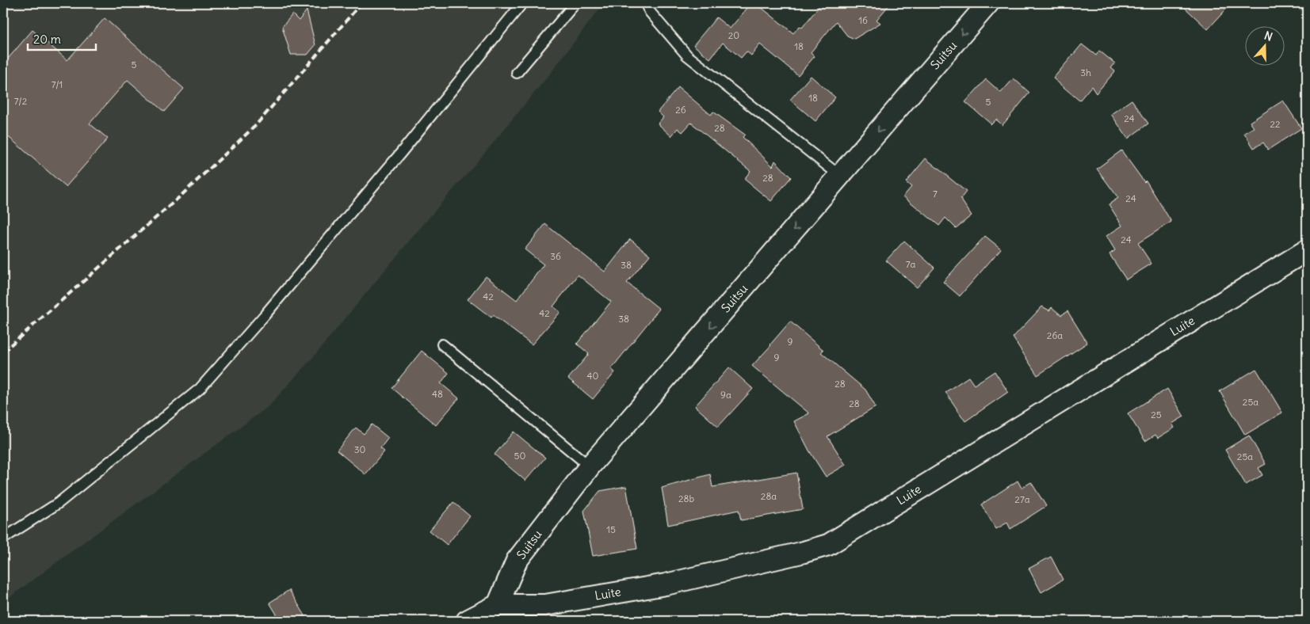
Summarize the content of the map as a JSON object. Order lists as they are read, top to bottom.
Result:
{
  "streets": {
    "street": ["Suitsu", "Luite"]
  },
  "crossings": [
    ["Suitsu", "Luite"]
  ],
  "one_way": ["Suitsu"],
  "house_numbers": [
    "16",
    "20",
    "18",
    "5",
    "3h",
    "7/1",
    "18",
    "7/2",
    "5",
    "26",
    "24",
    "22",
    "28",
    "28",
    "7",
    "24",
    "24",
    "36",
    "7a",
    "38",
    "42",
    "42",
    "38",
    "26a",
    "9",
    "9",
    "40",
    "28",
    "48",
    "9a",
    "25a",
    "28",
    "25",
    "30",
    "50",
    "25a",
    "28a",
    "28b",
    "27a",
    "15"
  ],
  "scale_bar": "20 m",
  "north": "top"
}
